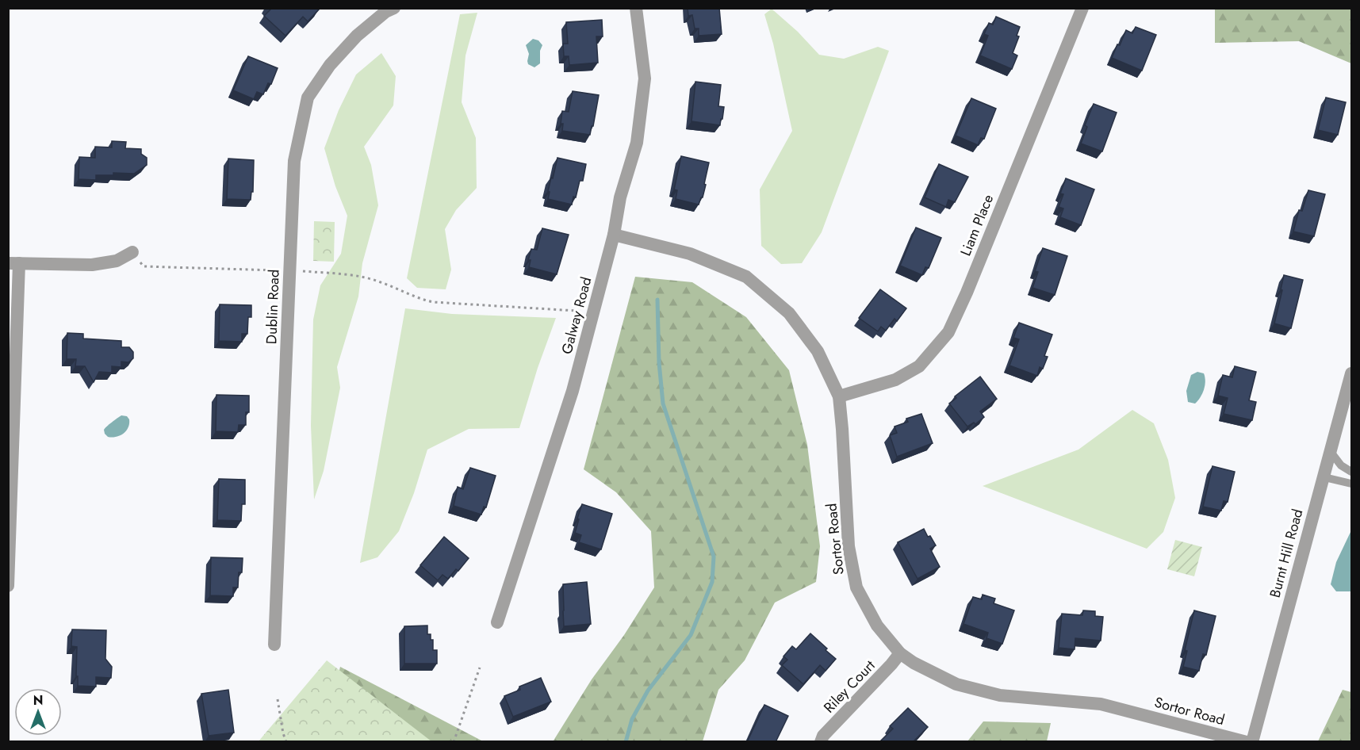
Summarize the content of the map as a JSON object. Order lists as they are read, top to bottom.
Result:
{
  "streets": {
    "street": [
      "Liam Place",
      "Dublin Road",
      "Galway Road",
      "Sortor Road",
      "Burnt Hill Road",
      "Riley Court"
    ]
  },
  "crossings": [
    ["Liam Place", "Sortor Road"],
    ["Galway Road", "Sortor Road"],
    ["Sortor Road", "Riley Court"]
  ],
  "north": "top"
}
